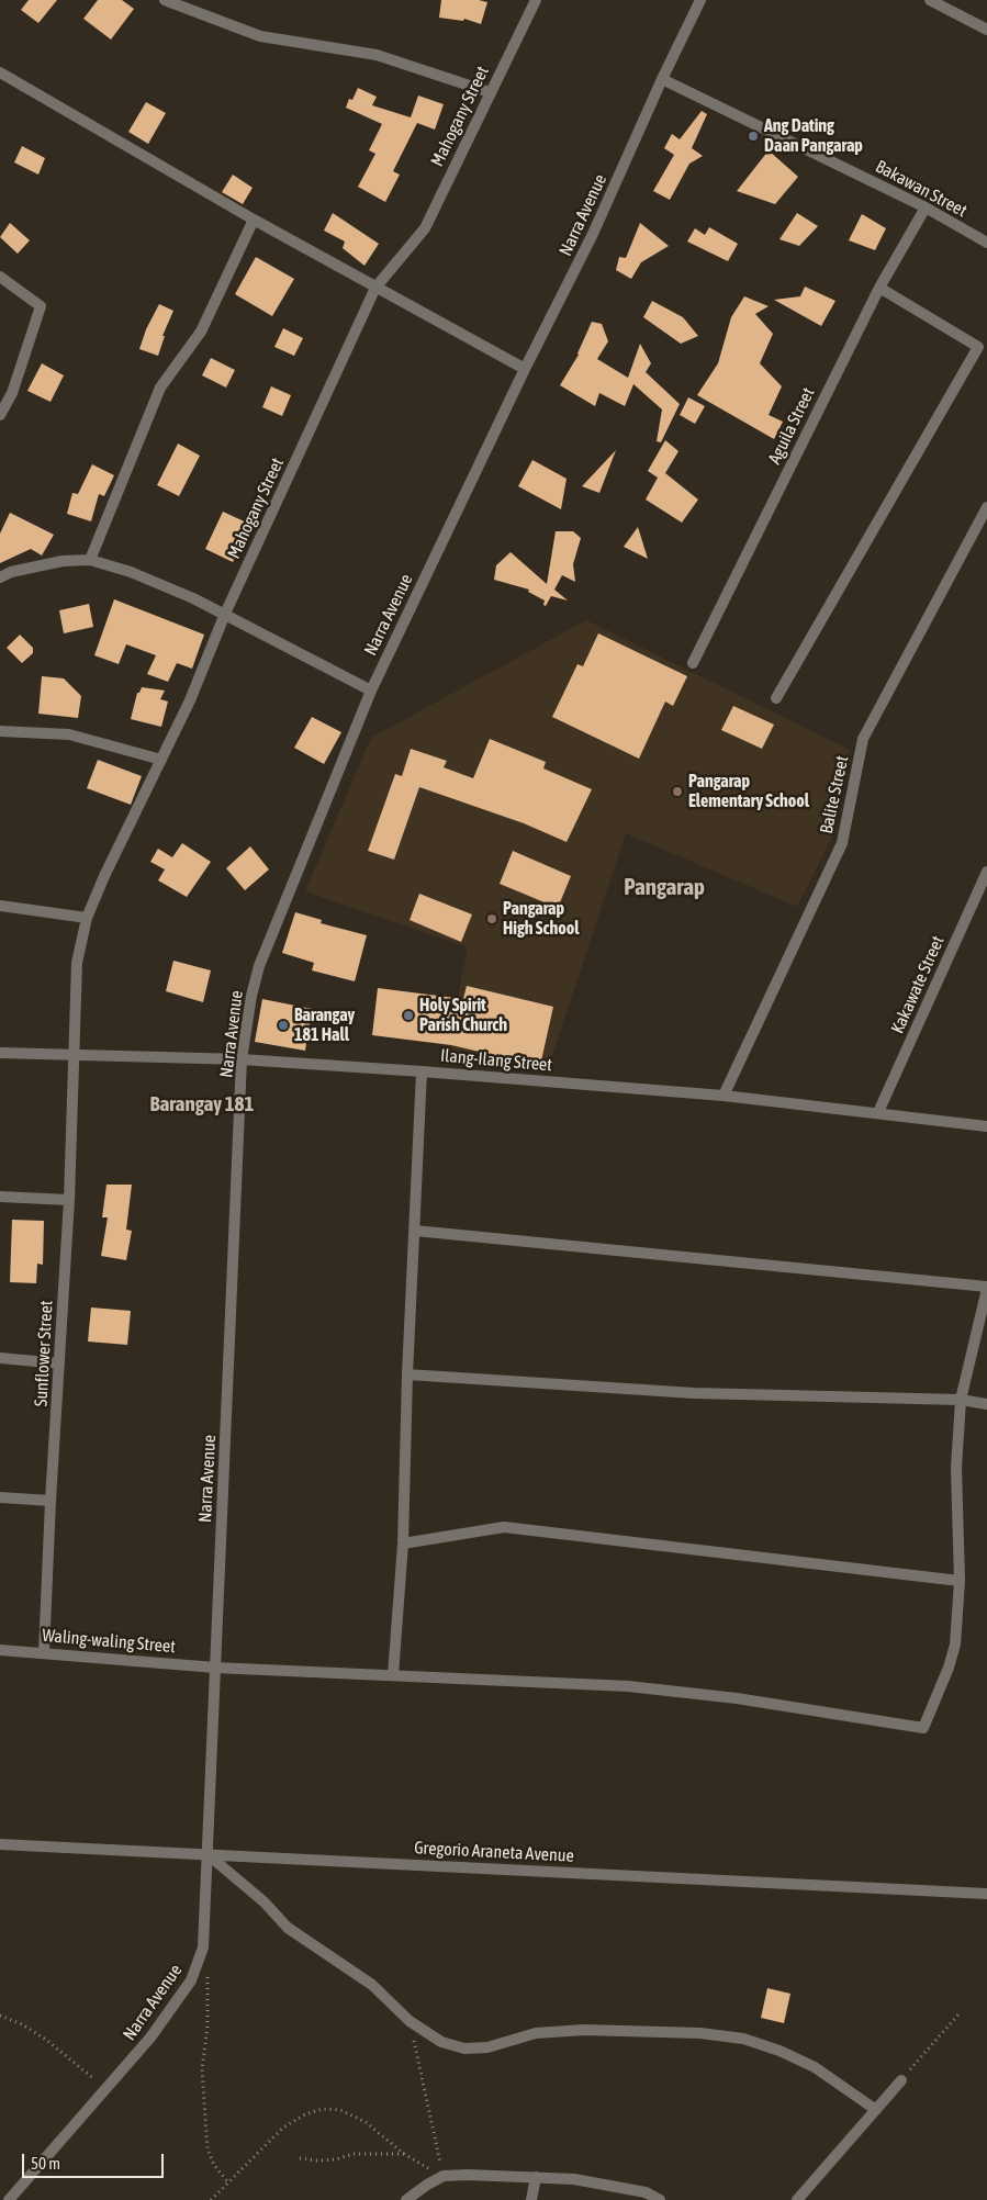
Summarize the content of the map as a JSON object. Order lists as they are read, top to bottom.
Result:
{
  "streets": {
    "street": [
      "Mahogany Street",
      "Bakawan Street",
      "Narra Avenue",
      "Aguila Street",
      "Balite Street",
      "Kakawate Street",
      "Ilang-Ilang Street",
      "Sunflower Street",
      "Waling-waling Street",
      "Gregorio Araneta Avenue"
    ]
  },
  "crossings": [
    ["Mahogany Street", "Ilang-Ilang Street"],
    ["Mahogany Street", "Sunflower Street"],
    ["Bakawan Street", "Narra Avenue"],
    ["Bakawan Street", "Aguila Street"],
    ["Narra Avenue", "Ilang-Ilang Street"],
    ["Narra Avenue", "Waling-waling Street"],
    ["Narra Avenue", "Gregorio Araneta Avenue"],
    ["Balite Street", "Ilang-Ilang Street"],
    ["Kakawate Street", "Ilang-Ilang Street"],
    ["Ilang-Ilang Street", "Sunflower Street"],
    ["Sunflower Street", "Waling-waling Street"]
  ],
  "districts": ["Pangarap", "Barangay 181"],
  "places": [
    "Ang Dating Daan Pangarap",
    "Pangarap Elementary School",
    "Pangarap High School",
    "Holy Spirit Parish Church",
    "Barangay 181 Hall"
  ],
  "scale_bar": "50 m"
}
